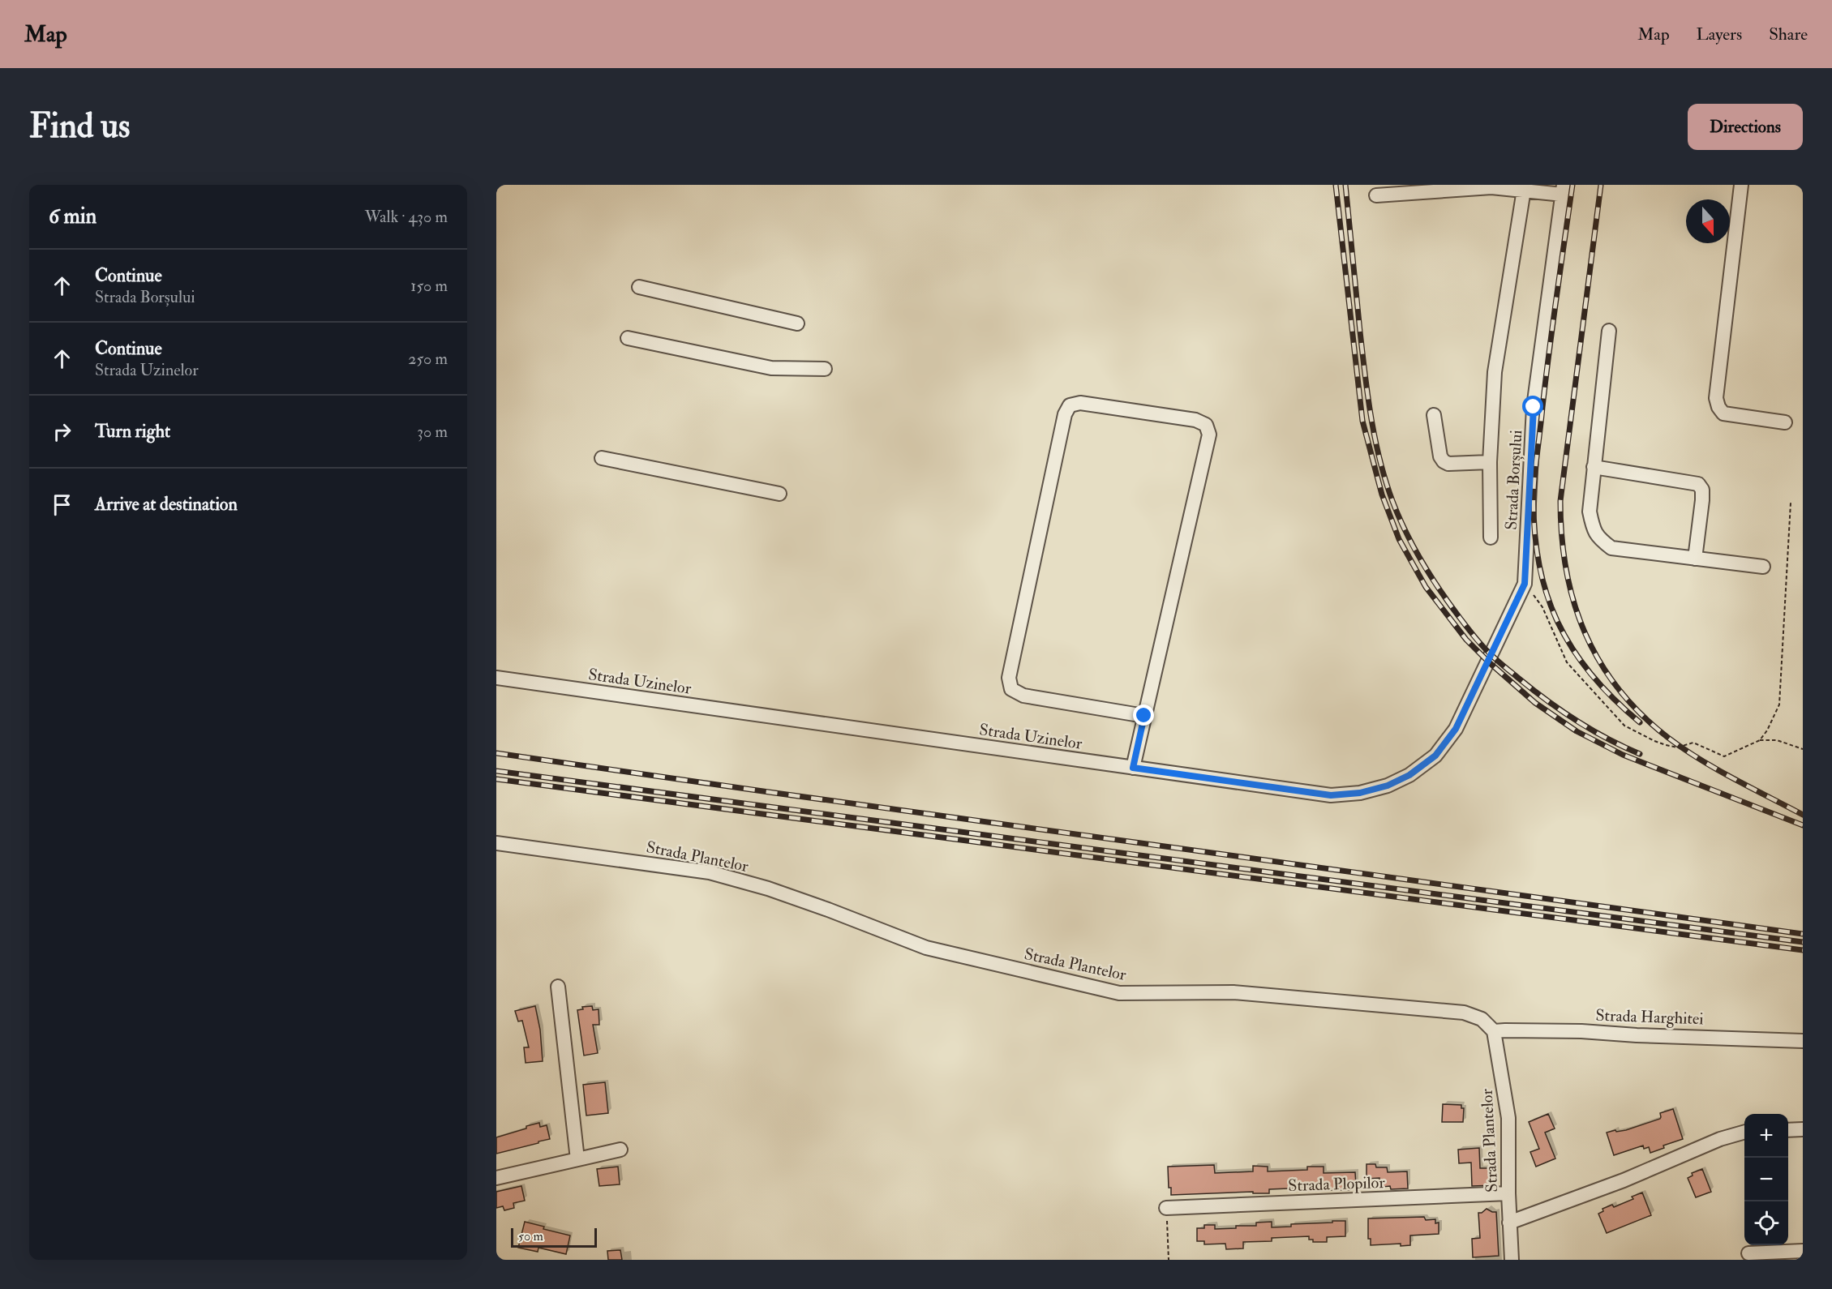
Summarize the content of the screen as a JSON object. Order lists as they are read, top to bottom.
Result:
{
  "streets": {
    "street": [
      "Strada Borșului",
      "Strada Uzinelor",
      "Strada Plantelor",
      "Strada Harghitei",
      "Strada Plopilor"
    ]
  },
  "crossings": [
    ["Strada Borșului", "Strada Uzinelor"],
    ["Strada Plantelor", "Strada Harghitei"],
    ["Strada Plantelor", "Strada Plopilor"]
  ],
  "scale_bar": "50 m",
  "north": "bottom",
  "page": {
    "header": "Map",
    "nav": ["Map", "Layers", "Share"],
    "buttons": "Directions",
    "title": "Find us",
    "heading": ["6 min", "Walk · 430 m"],
    "list": [
      ["Continue", "Strada Borșului", "150 m"],
      ["Continue", "Strada Uzinelor", "250 m"],
      ["Turn right", "30 m"],
      "Arrive at destination"
    ],
    "map_buttons": ["+", "−"],
    "scale": "50 m"
  }
}
